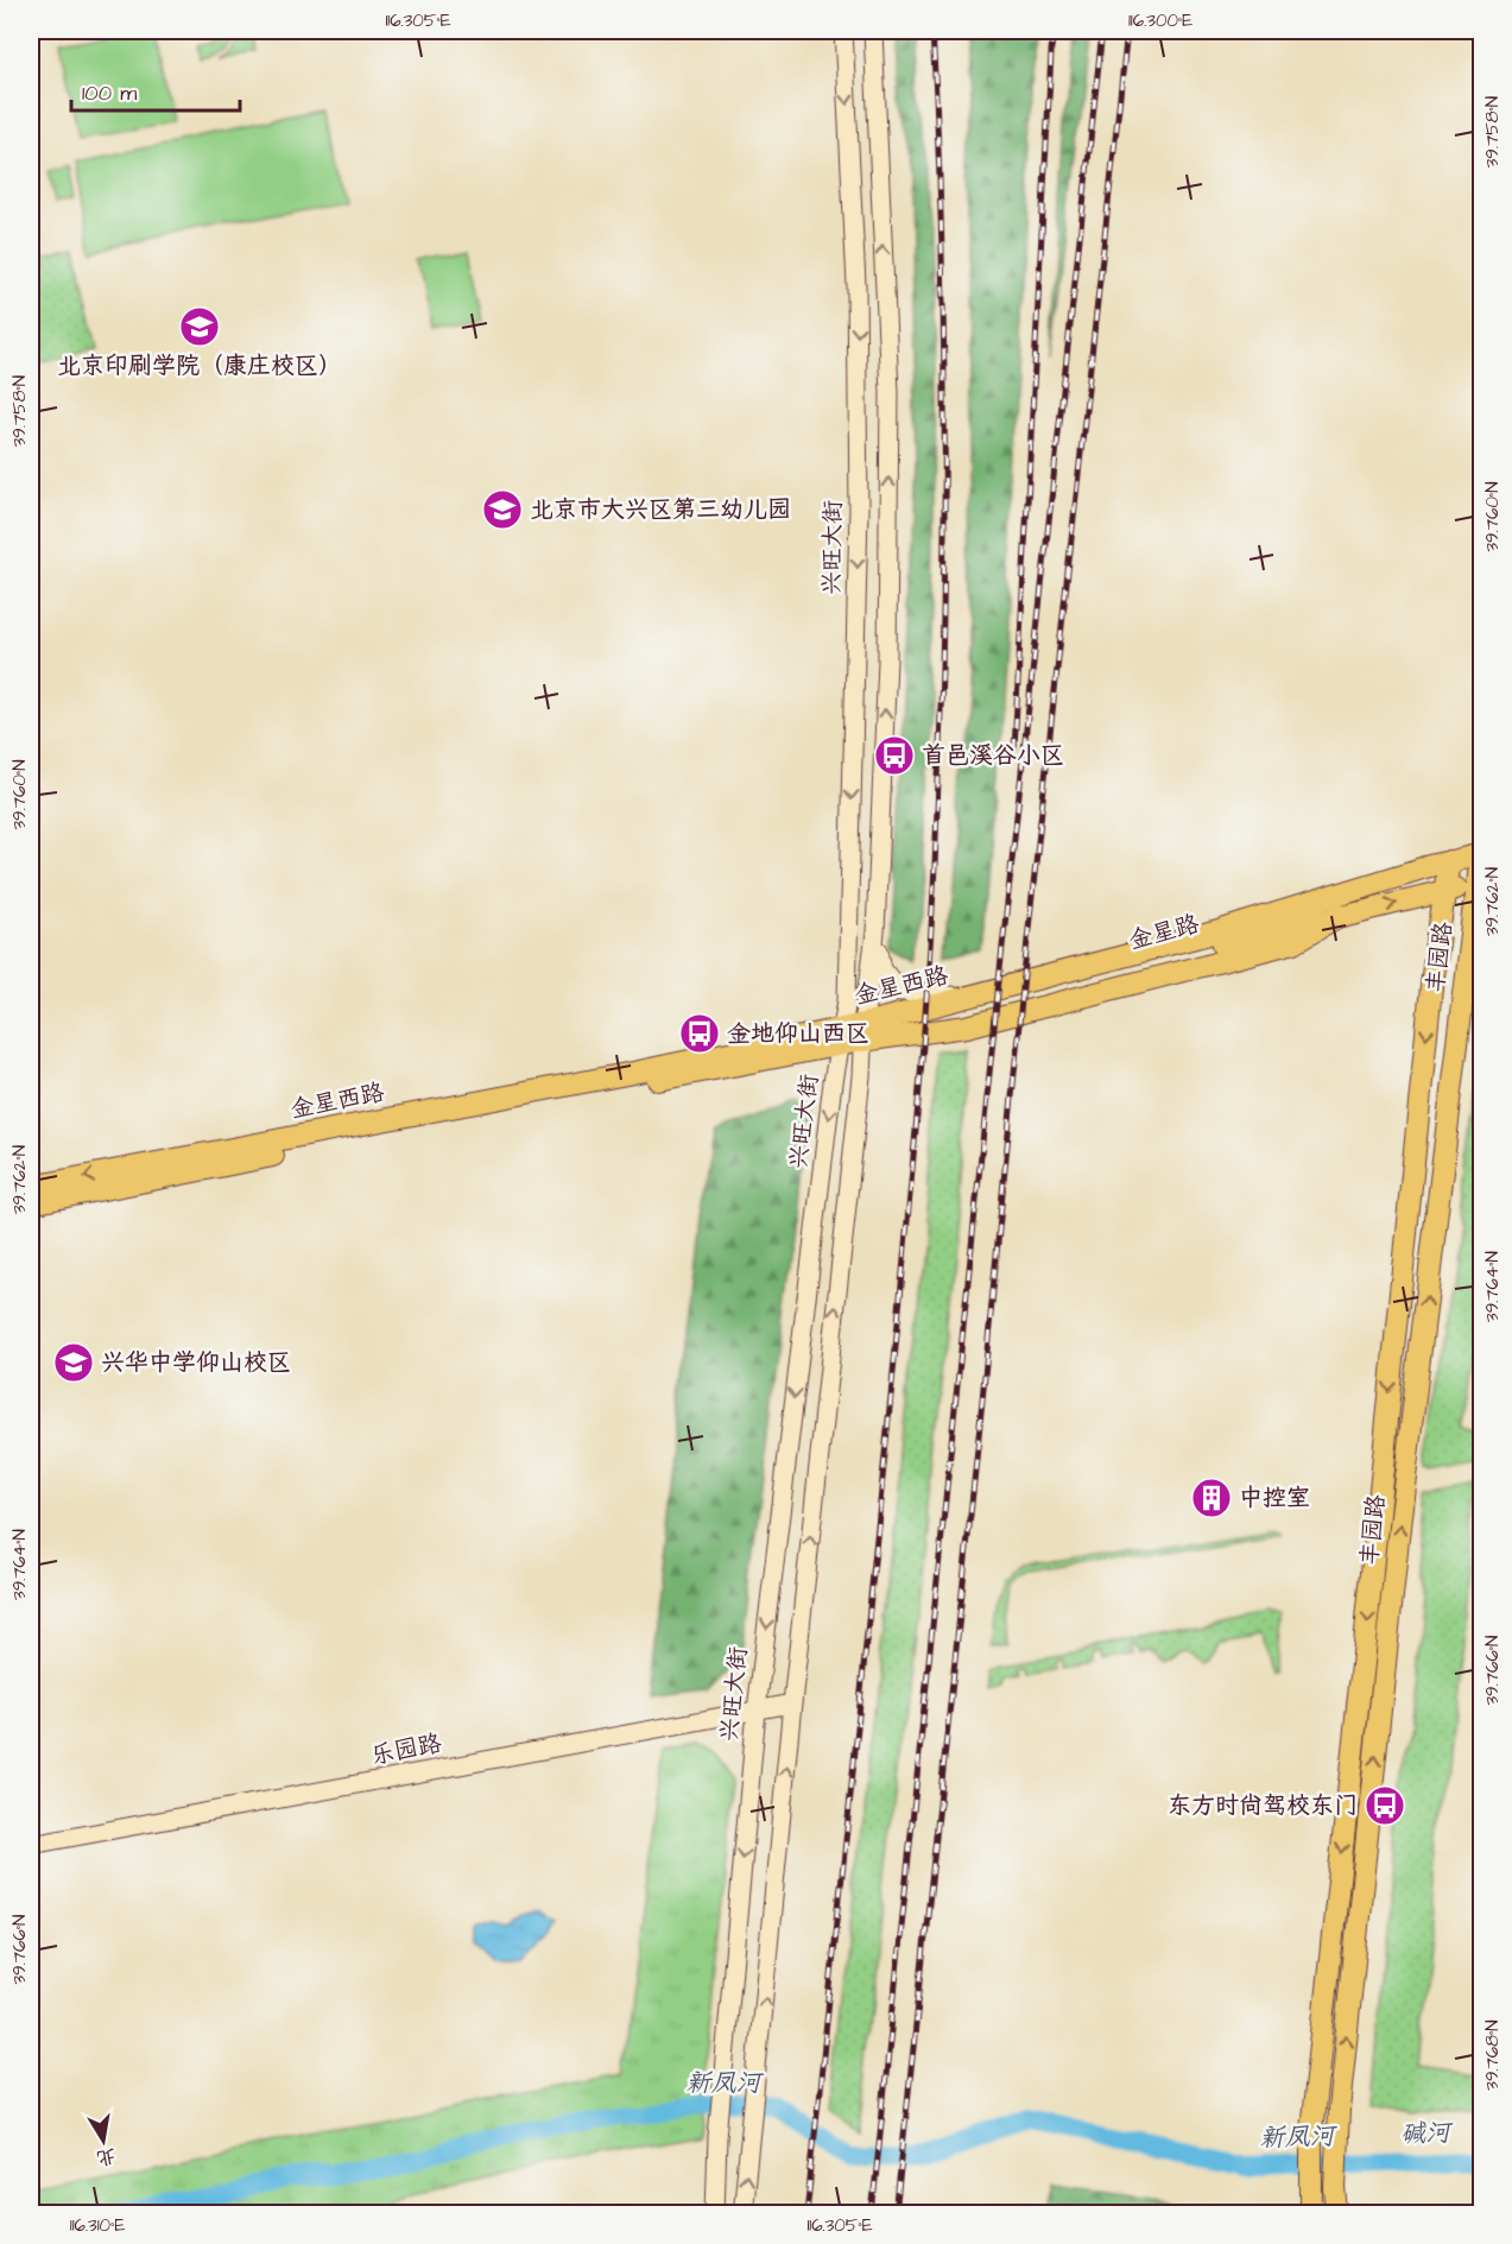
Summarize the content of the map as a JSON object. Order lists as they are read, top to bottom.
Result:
{
  "streets": {
    "main road": [
      "兴旺大街",
      "丰园路",
      "金星西路",
      "乐园路"
    ]
  },
  "crossings": [
    ["兴旺大街", "金星西路"],
    ["兴旺大街", "乐园路"],
    ["丰园路", "金星西路"]
  ],
  "water": ["新凤河", "碱河"],
  "places": {
    "school or university": ["北京印刷学院（康庄校区）", "北京市大兴区第三幼儿园", "兴华中学仰山校区"],
    "bus stop": ["首邑溪谷小区", "金地仰山西区", "东方时尚驾校东门"],
    "building": ["中控室"]
  },
  "scale_bar": "100 m",
  "north": "bottom",
  "coordinates": [
    "116.305°E",
    "116.300°E",
    "39.758°N",
    "39.760°N",
    "39.762°N",
    "39.764°N",
    "39.766°N",
    "39.768°N",
    "116.310°E"
  ]
}
